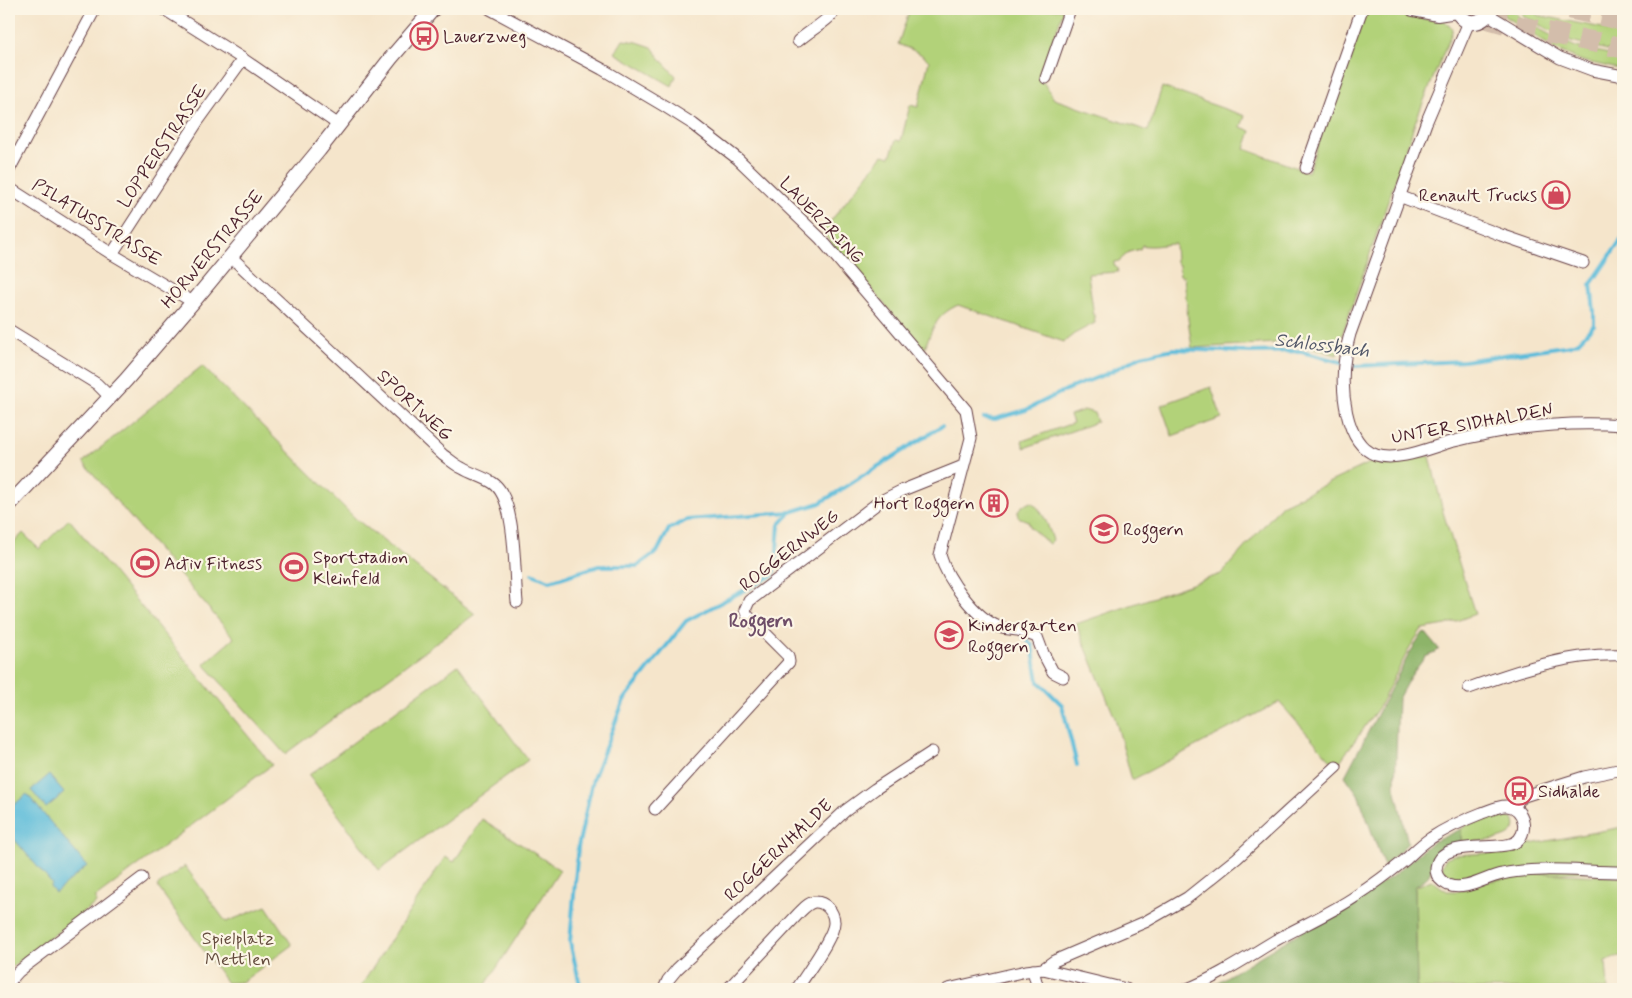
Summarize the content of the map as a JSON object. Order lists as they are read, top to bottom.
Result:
{
  "streets": {
    "street": [
      "LOPPERSTRASSE",
      "LAUERZRING",
      "PILATUSSTRASSE",
      "HORWERSTRASSE",
      "SPORTWEG",
      "UNTER SIDHALDEN",
      "ROGGERNWEG",
      "ROGGERNHALDE"
    ]
  },
  "crossings": [
    ["LOPPERSTRASSE", "PILATUSSTRASSE"],
    ["LAUERZRING", "ROGGERNWEG"],
    ["PILATUSSTRASSE", "HORWERSTRASSE"],
    ["HORWERSTRASSE", "SPORTWEG"]
  ],
  "districts": ["Roggern"],
  "water": ["Schlossbach"],
  "parks": ["Spielplatz Mettlen"],
  "places": {
    "bus stop": ["Lauerzweg", "Sidhalde"],
    "shop": ["Renault Trucks"],
    "building": ["Hort Roggern"],
    "school or university": ["Roggern", "Kindergarten Roggern"],
    "sports": ["Activ Fitness", "Sportstadion Kleinfeld"]
  }
}
